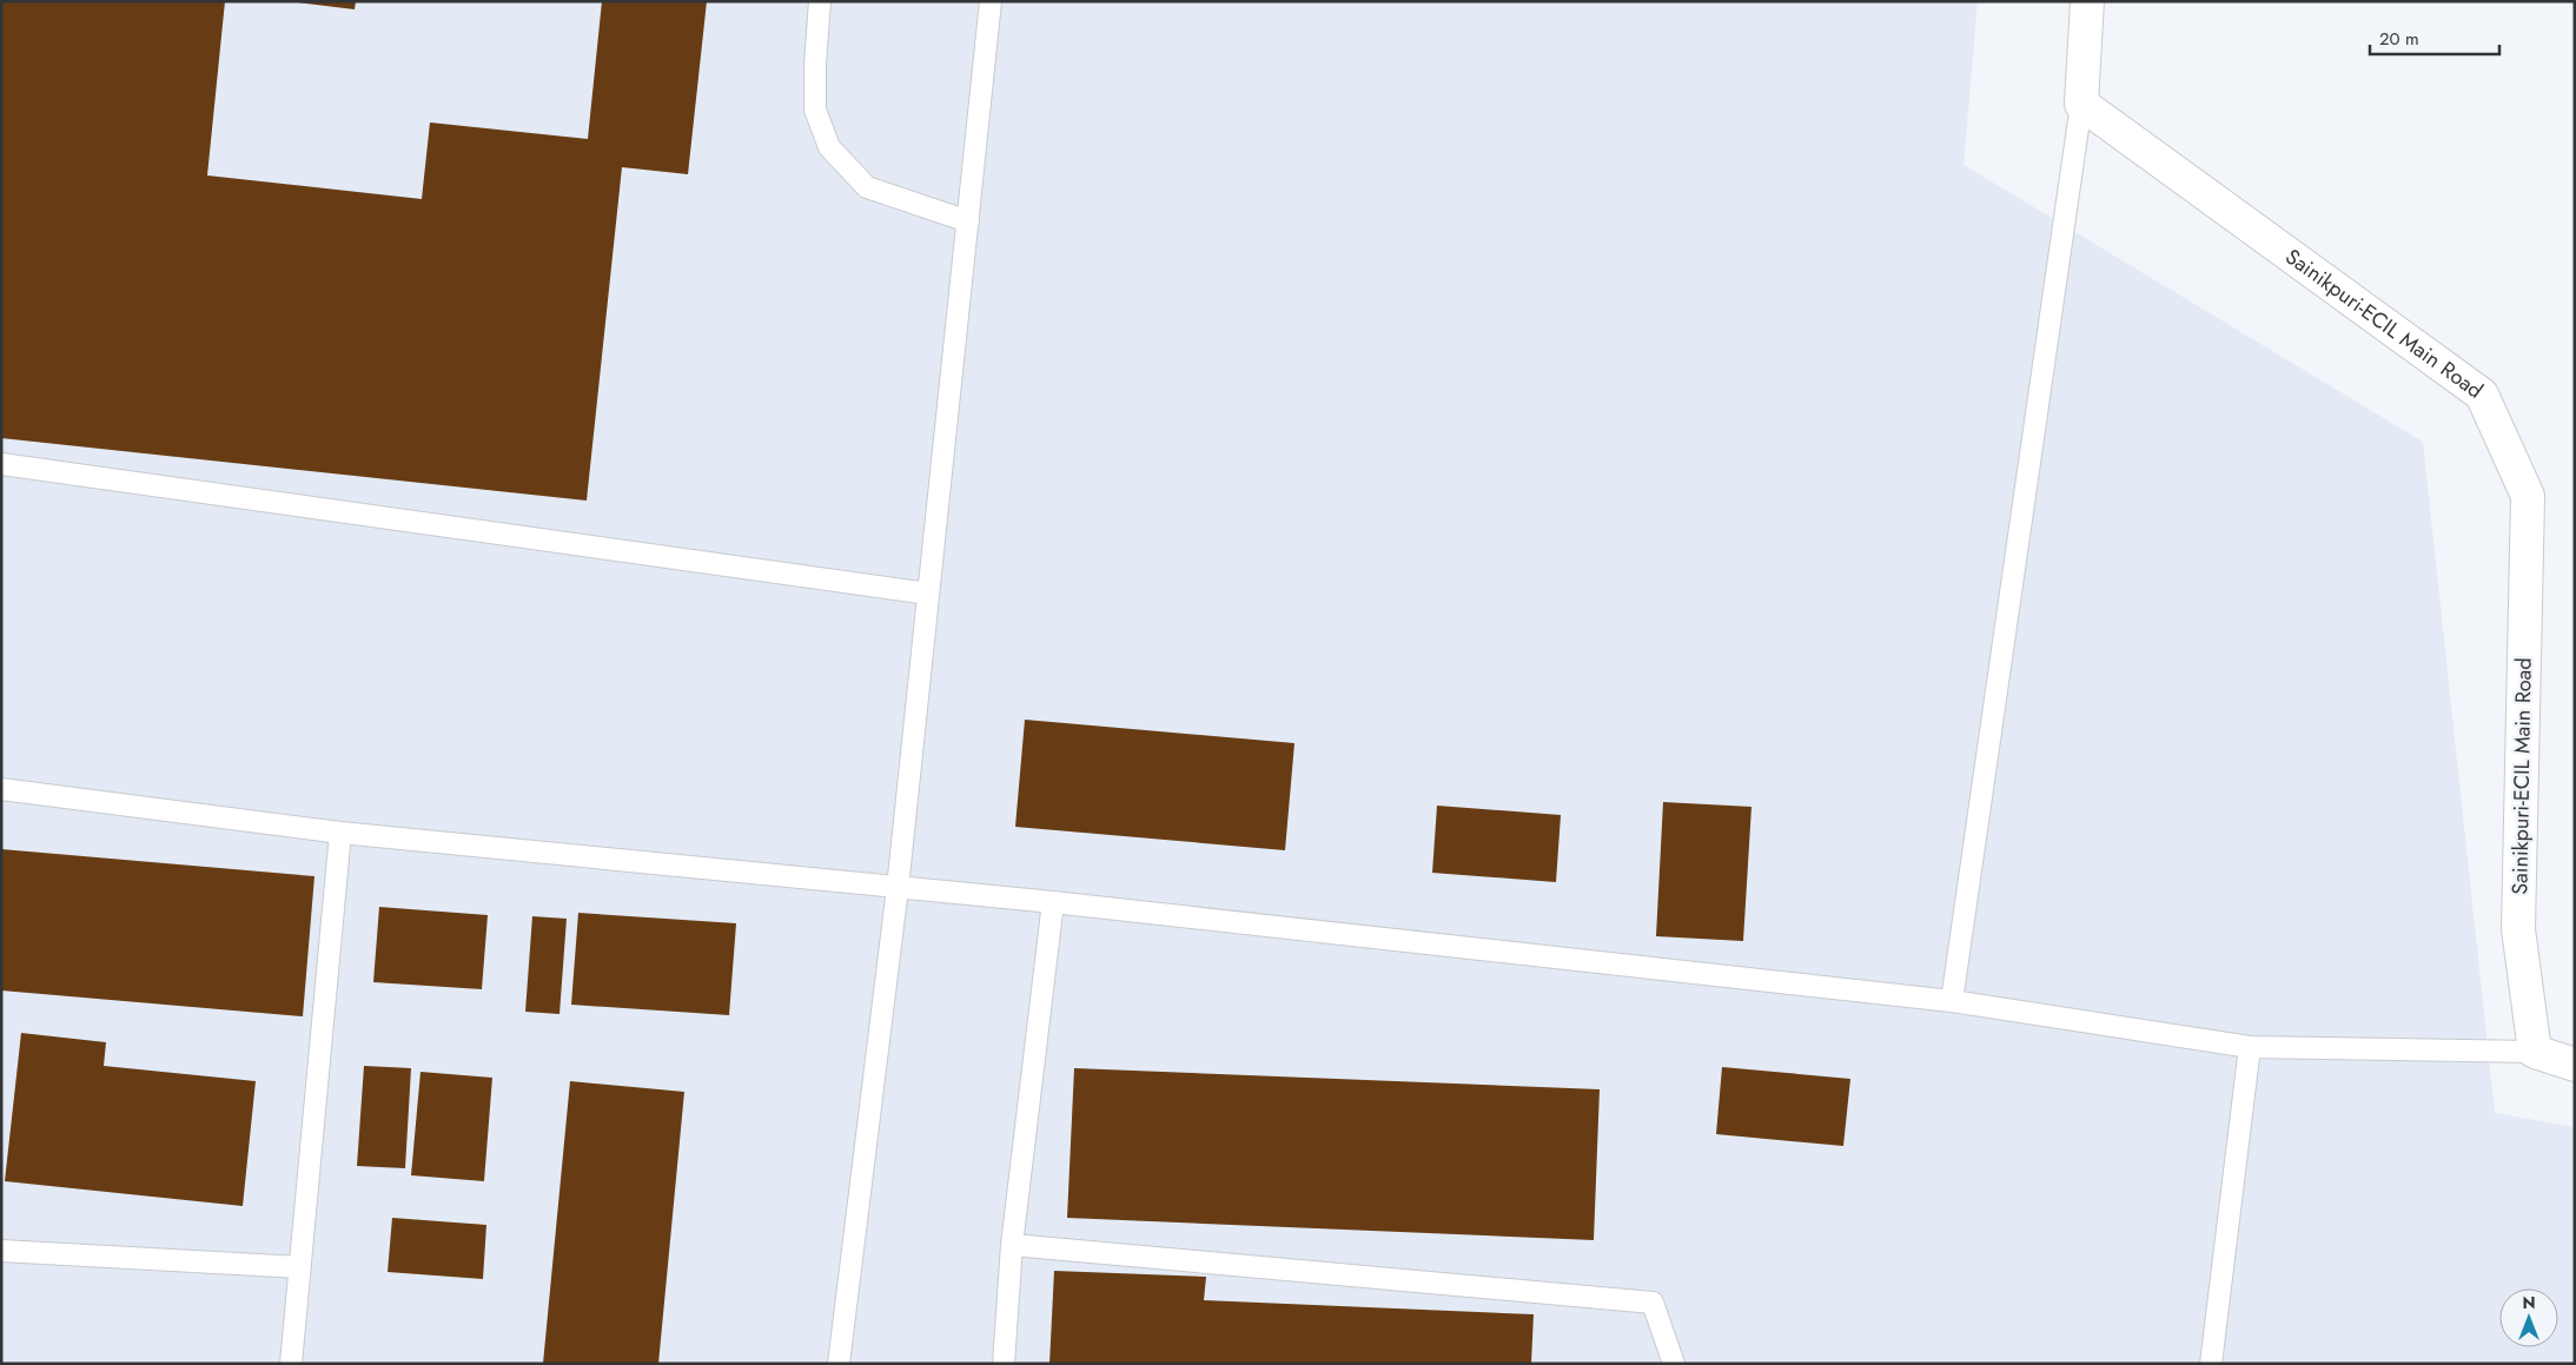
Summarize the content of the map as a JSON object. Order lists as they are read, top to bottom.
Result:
{
  "streets": {
    "street": ["Sainikpuri-ECIL Main Road"]
  },
  "scale_bar": "20 m",
  "north": "top"
}
